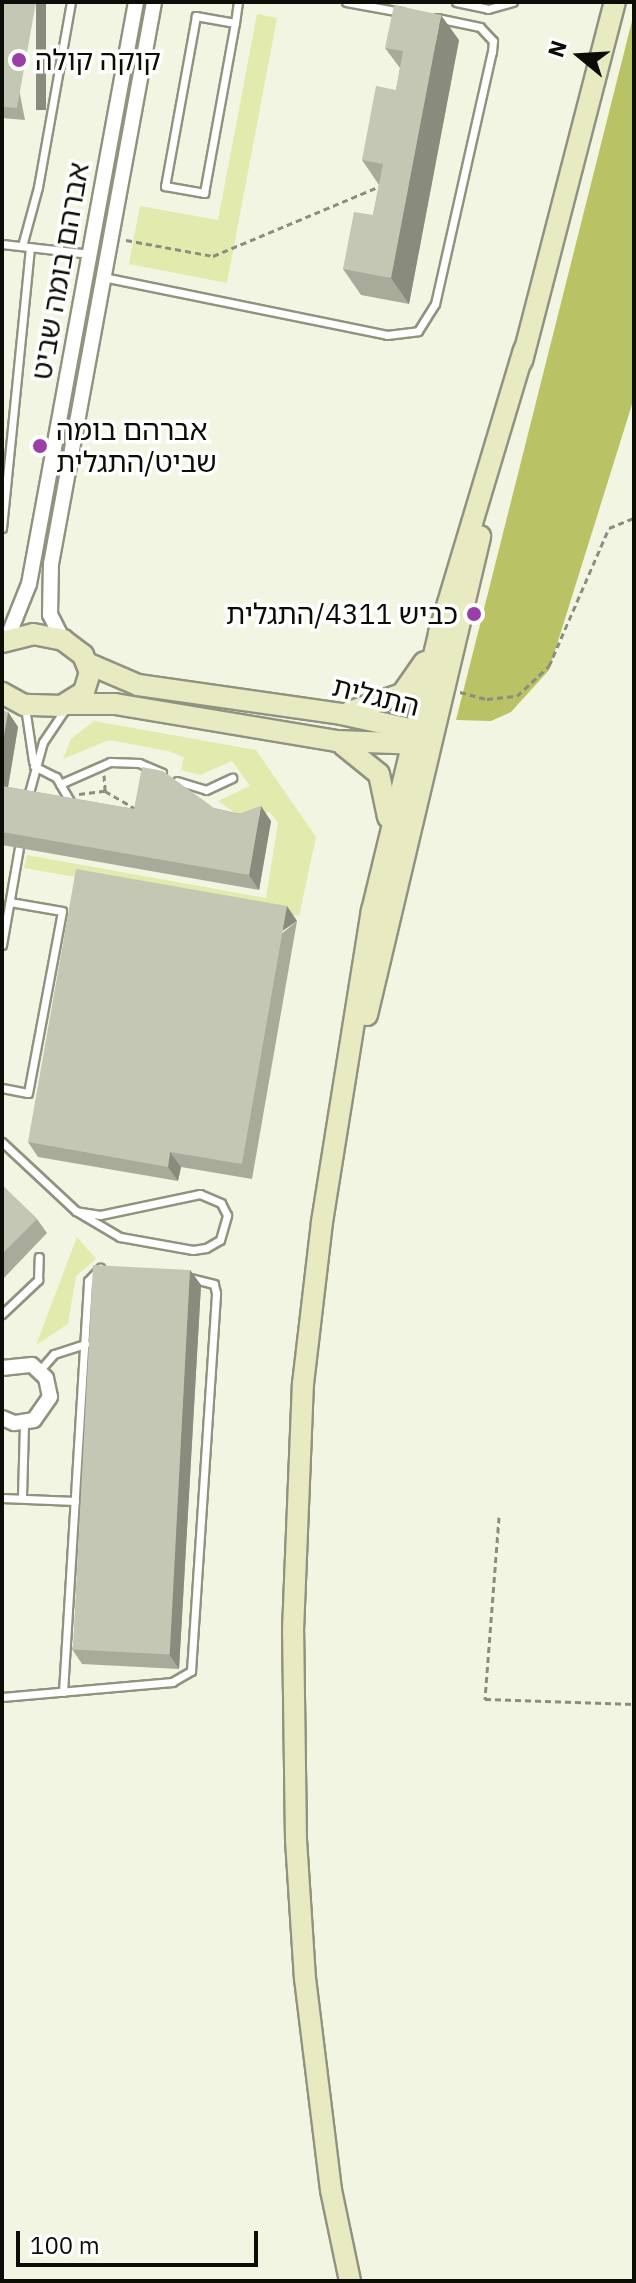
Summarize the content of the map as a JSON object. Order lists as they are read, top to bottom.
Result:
{
  "streets": {
    "main road": ["התגלית"],
    "street": ["אברהם בומה שביט"]
  },
  "crossings": [
    ["אברהם בומה שביט", "התגלית"]
  ],
  "places": ["קוקה קולה", "אברהם בומה שביט/התגלית", "כביש 4311/התגלית"],
  "scale_bar": "100 m",
  "north": "left"
}
